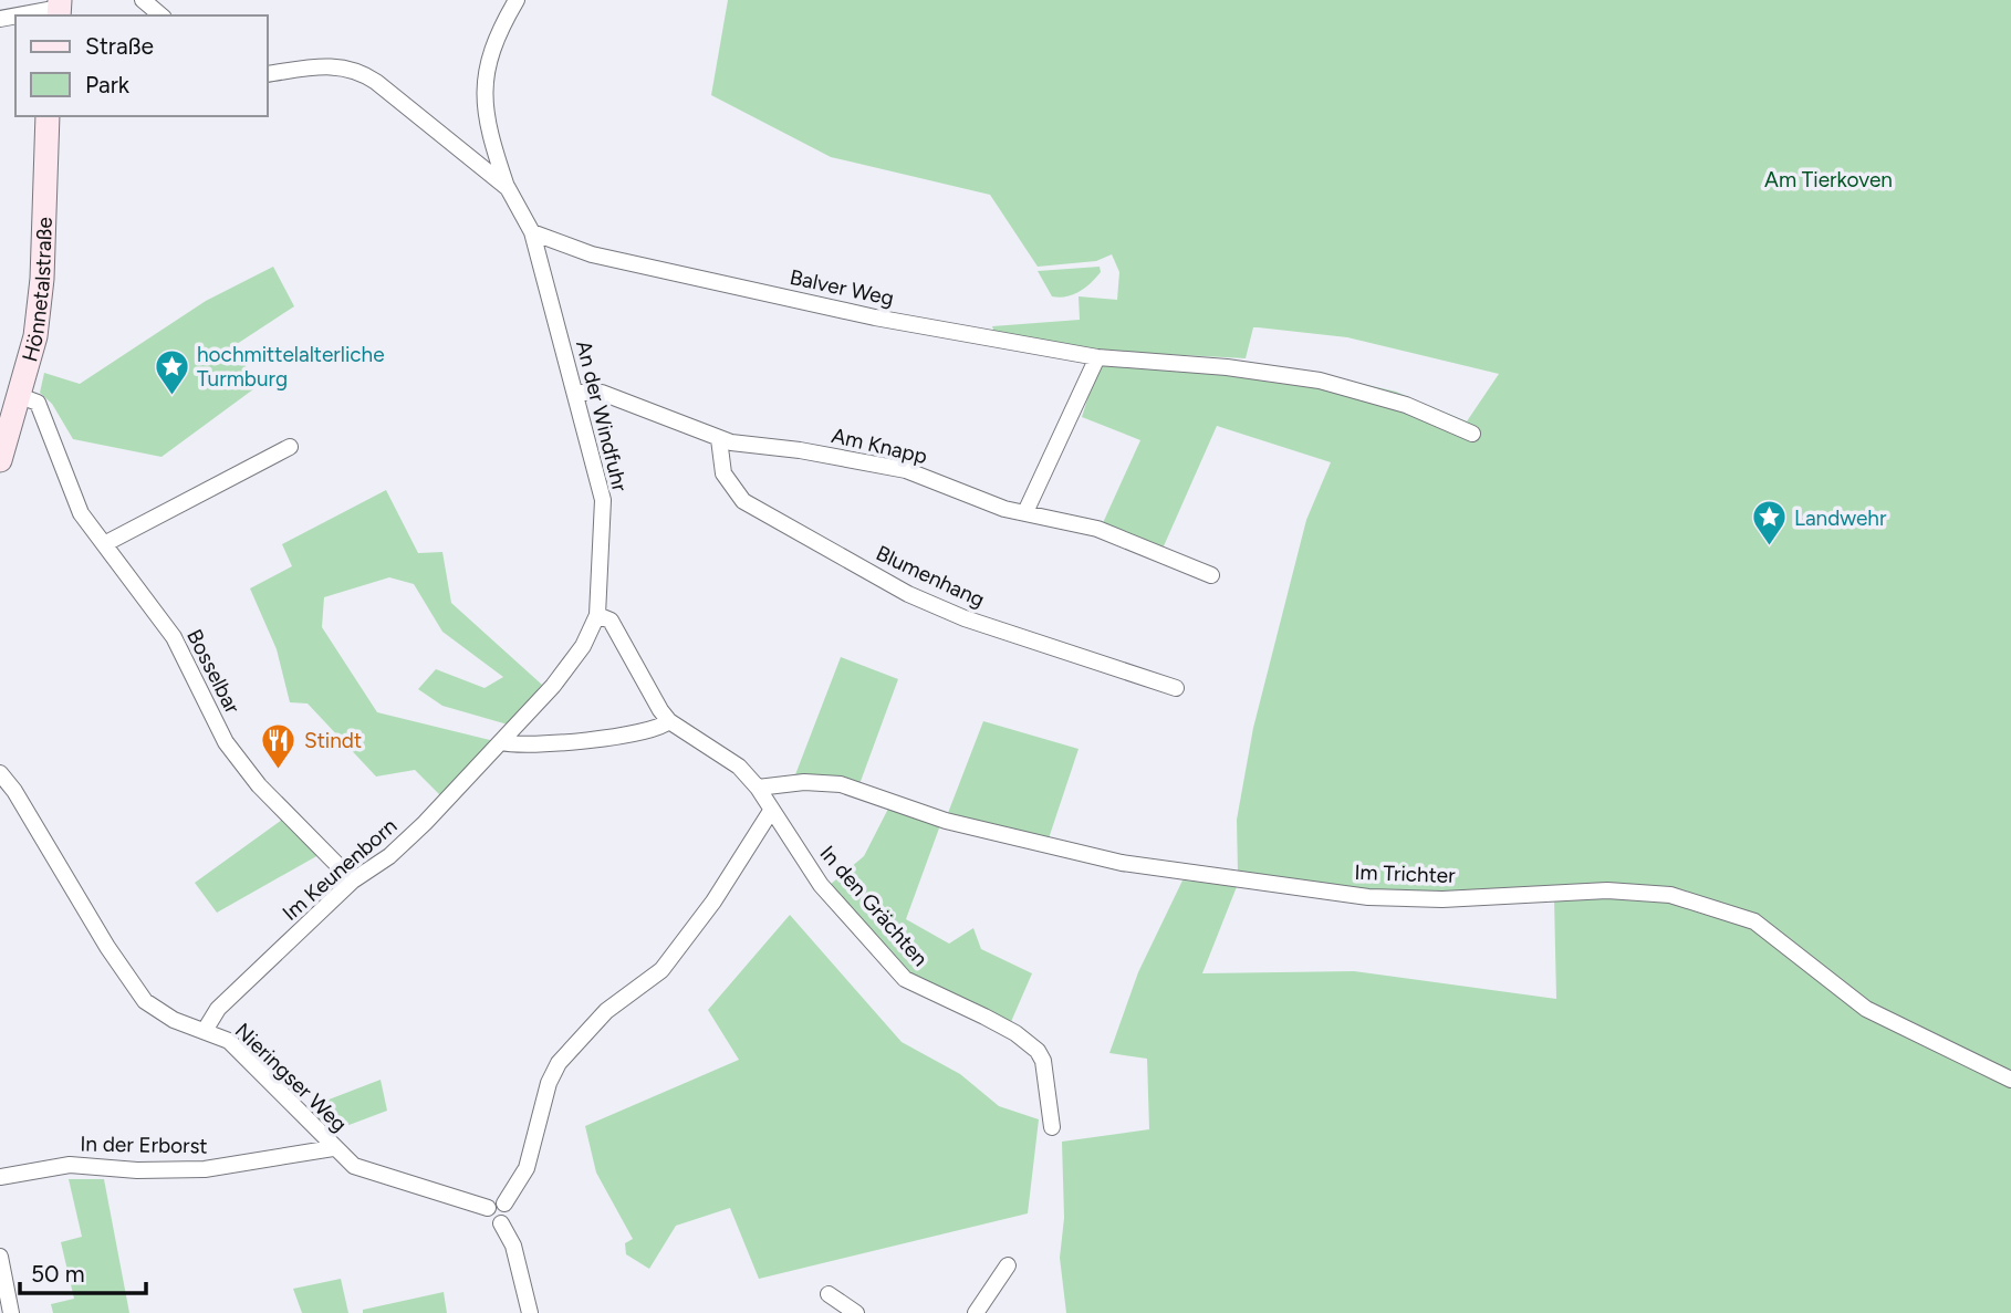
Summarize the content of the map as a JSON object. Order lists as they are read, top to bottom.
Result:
{
  "streets": {
    "main road": ["Hönnetalstraße"],
    "street": [
      "Balver Weg",
      "An der Windfuhr",
      "Am Knapp",
      "Blumenhang",
      "Bosselbar",
      "Im Keunenborn",
      "Im Trichter",
      "In den Grächten",
      "Nieringser Weg",
      "In der Erborst"
    ]
  },
  "crossings": [
    ["Balver Weg", "An der Windfuhr"],
    ["Hönnetalstraße", "Bosselbar"],
    ["An der Windfuhr", "Am Knapp"],
    ["An der Windfuhr", "Im Keunenborn"],
    ["Am Knapp", "Blumenhang"],
    ["Bosselbar", "Im Keunenborn"],
    ["Im Keunenborn", "Nieringser Weg"],
    ["Im Trichter", "In den Grächten"],
    ["Nieringser Weg", "In der Erborst"]
  ],
  "parks": ["Am Tierkoven"],
  "places": {
    "place": ["hochmittelalterliche Turmburg", "Landwehr"],
    "restaurant": ["Stindt"]
  },
  "legend": ["Straße", "Park"],
  "scale_bar": "50 m"
}
